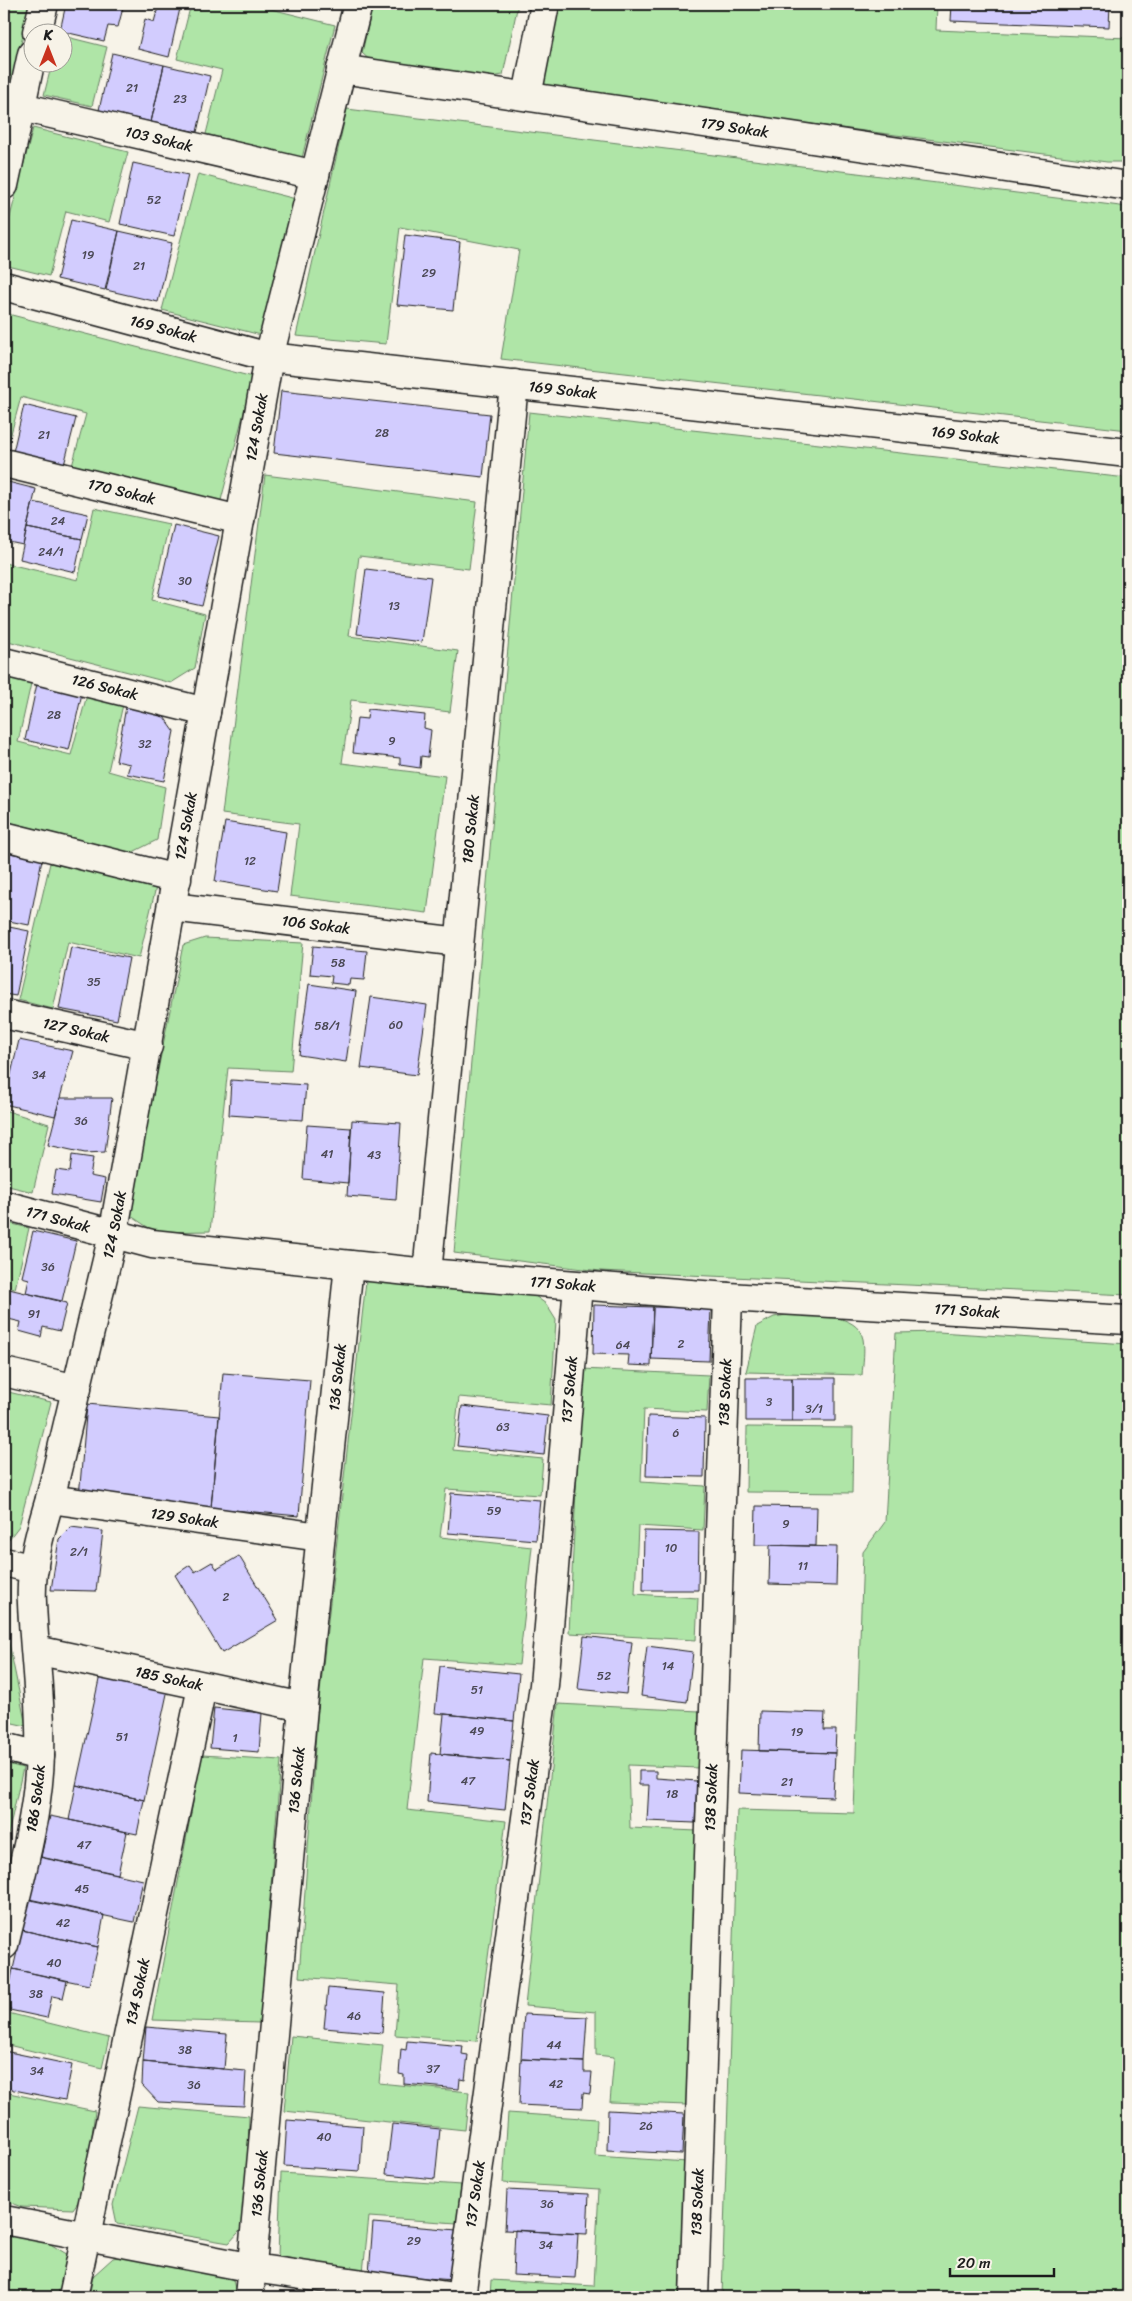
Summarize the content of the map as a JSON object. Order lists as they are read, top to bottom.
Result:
{
  "streets": {
    "street": [
      "179 Sokak",
      "103 Sokak",
      "169 Sokak",
      "124 Sokak",
      "170 Sokak",
      "126 Sokak",
      "180 Sokak",
      "106 Sokak",
      "127 Sokak",
      "171 Sokak",
      "136 Sokak",
      "137 Sokak",
      "138 Sokak",
      "129 Sokak",
      "185 Sokak",
      "186 Sokak",
      "134 Sokak"
    ]
  },
  "crossings": [
    ["179 Sokak", "124 Sokak"],
    ["103 Sokak", "124 Sokak"],
    ["169 Sokak", "124 Sokak"],
    ["169 Sokak", "180 Sokak"],
    ["124 Sokak", "170 Sokak"],
    ["124 Sokak", "126 Sokak"],
    ["124 Sokak", "106 Sokak"],
    ["124 Sokak", "127 Sokak"],
    ["124 Sokak", "171 Sokak"],
    ["124 Sokak", "129 Sokak"],
    ["124 Sokak", "185 Sokak"],
    ["124 Sokak", "186 Sokak"],
    ["180 Sokak", "106 Sokak"],
    ["180 Sokak", "171 Sokak"],
    ["171 Sokak", "136 Sokak"],
    ["171 Sokak", "137 Sokak"],
    ["171 Sokak", "138 Sokak"],
    ["136 Sokak", "129 Sokak"],
    ["136 Sokak", "185 Sokak"],
    ["185 Sokak", "186 Sokak"],
    ["185 Sokak", "134 Sokak"]
  ],
  "house_numbers": [
    "21",
    "23",
    "52",
    "19",
    "21",
    "29",
    "28",
    "21",
    "24",
    "24/1",
    "30",
    "13",
    "28",
    "9",
    "32",
    "12",
    "58",
    "35",
    "60",
    "58/1",
    "34",
    "36",
    "41",
    "43",
    "36",
    "91",
    "2",
    "64",
    "3",
    "3/1",
    "63",
    "6",
    "59",
    "9",
    "10",
    "2/1",
    "11",
    "2",
    "14",
    "52",
    "51",
    "49",
    "19",
    "51",
    "1",
    "47",
    "21",
    "18",
    "47",
    "45",
    "42",
    "40",
    "38",
    "46",
    "44",
    "38",
    "37",
    "34",
    "42",
    "36",
    "26",
    "40",
    "36",
    "29",
    "34"
  ],
  "scale_bar": "20 m",
  "north": "top"
}
